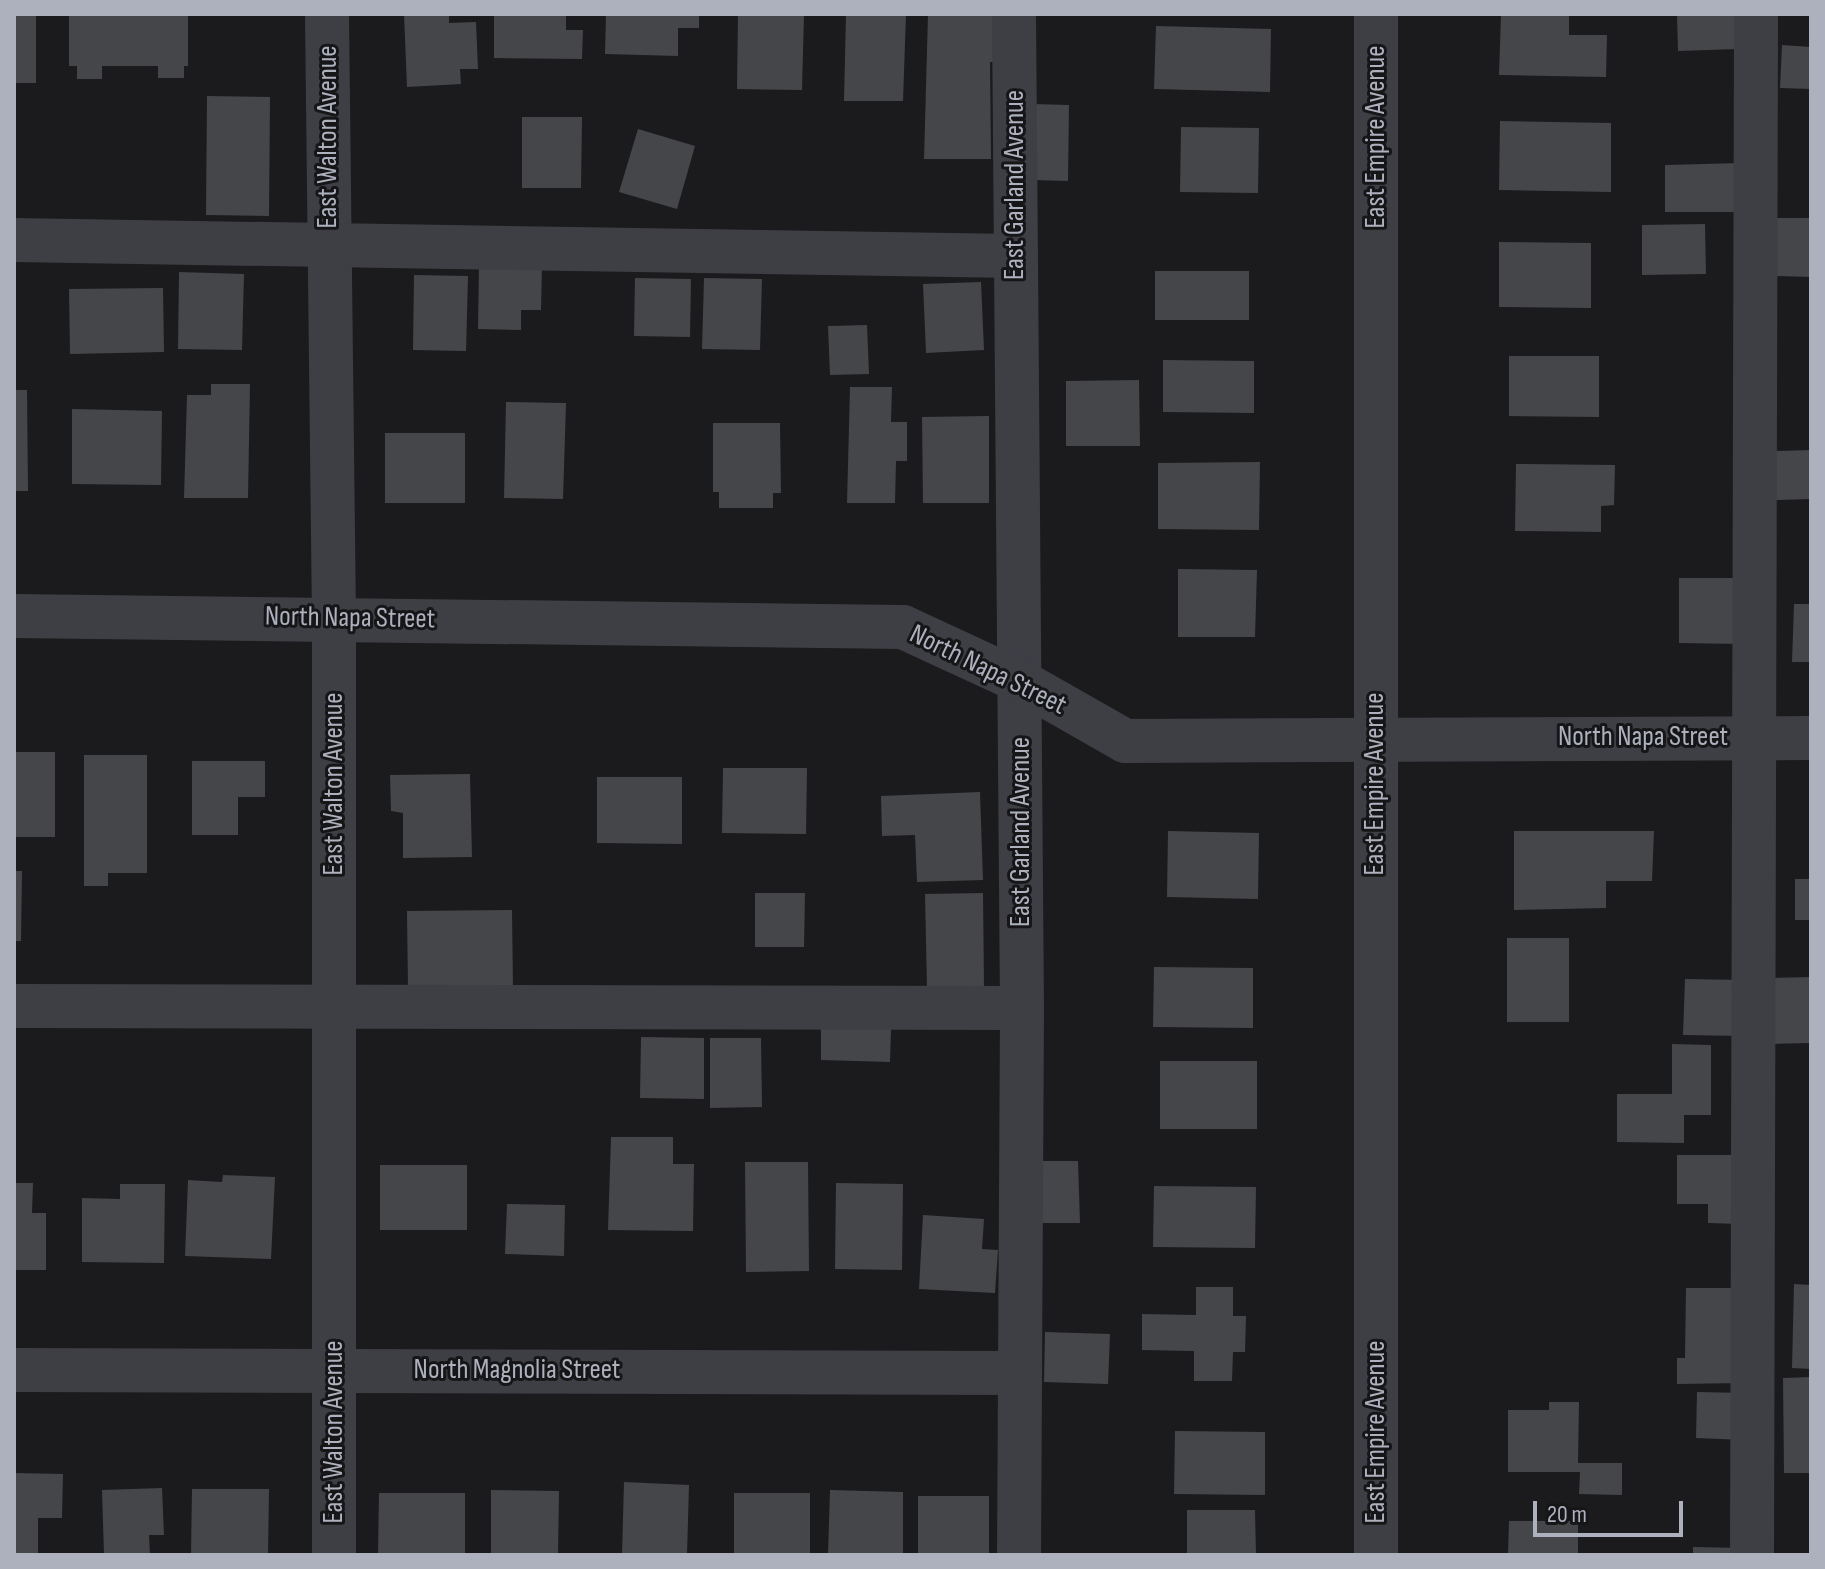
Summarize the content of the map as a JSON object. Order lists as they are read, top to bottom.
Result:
{
  "streets": {
    "street": [
      "East Walton Avenue",
      "East Empire Avenue",
      "East Garland Avenue",
      "North Napa Street",
      "North Magnolia Street"
    ]
  },
  "crossings": [
    ["East Walton Avenue", "North Napa Street"],
    ["East Walton Avenue", "North Magnolia Street"],
    ["East Empire Avenue", "North Napa Street"],
    ["East Garland Avenue", "North Napa Street"],
    ["East Garland Avenue", "North Magnolia Street"]
  ],
  "scale_bar": "20 m"
}
